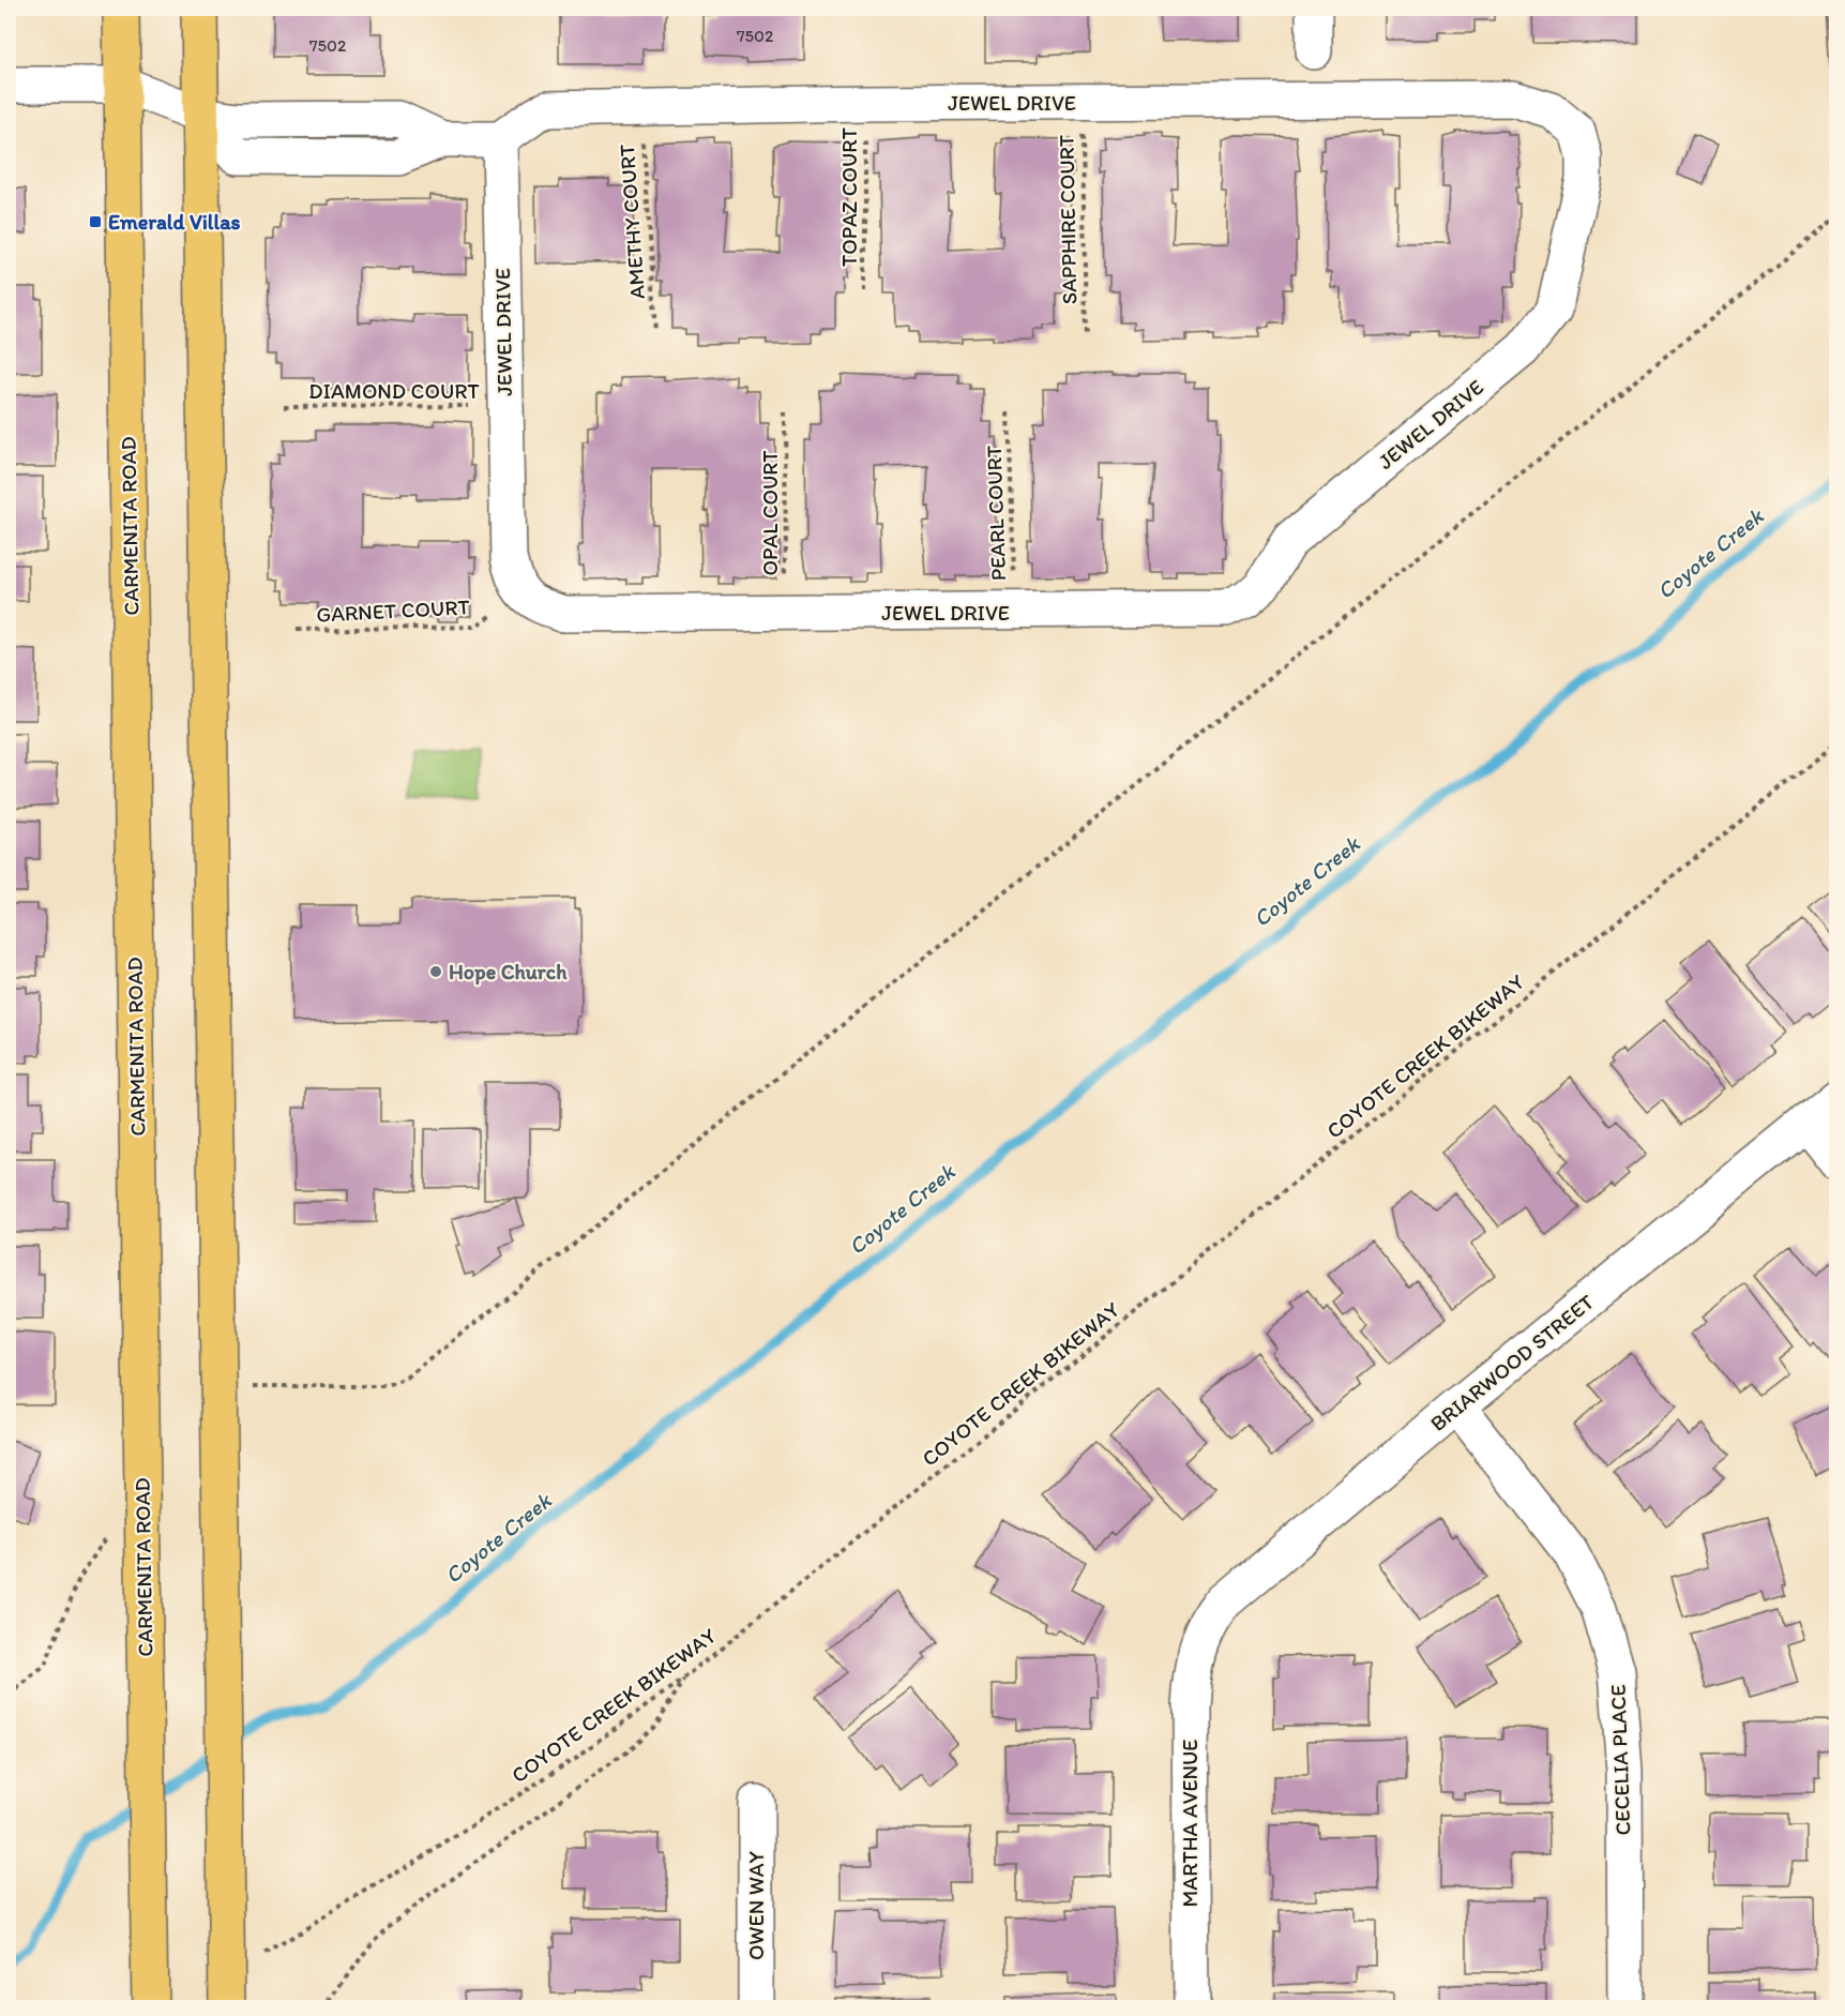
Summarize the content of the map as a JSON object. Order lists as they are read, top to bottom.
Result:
{
  "streets": {
    "main road": ["CARMENITA ROAD"],
    "street": [
      "JEWEL DRIVE",
      "BRIARWOOD STREET",
      "CECELIA PLACE",
      "MARTHA AVENUE",
      "OWEN WAY"
    ],
    "path": [
      "TOPAZ COURT",
      "SAPPHIRE COURT",
      "AMETHY COURT",
      "DIAMOND COURT",
      "OPAL COURT",
      "PEARL COURT",
      "GARNET COURT",
      "COYOTE CREEK BIKEWAY"
    ]
  },
  "crossings": [
    ["JEWEL DRIVE", "TOPAZ COURT"],
    ["JEWEL DRIVE", "SAPPHIRE COURT"],
    ["JEWEL DRIVE", "AMETHY COURT"],
    ["JEWEL DRIVE", "DIAMOND COURT"],
    ["JEWEL DRIVE", "OPAL COURT"],
    ["JEWEL DRIVE", "PEARL COURT"],
    ["JEWEL DRIVE", "GARNET COURT"],
    ["BRIARWOOD STREET", "CECELIA PLACE"],
    ["BRIARWOOD STREET", "MARTHA AVENUE"]
  ],
  "water": ["Coyote Creek"],
  "places": {
    "transit": ["Emerald Villas"],
    "other": ["Hope Church"]
  },
  "house_numbers": ["7502", "7502"]
}
